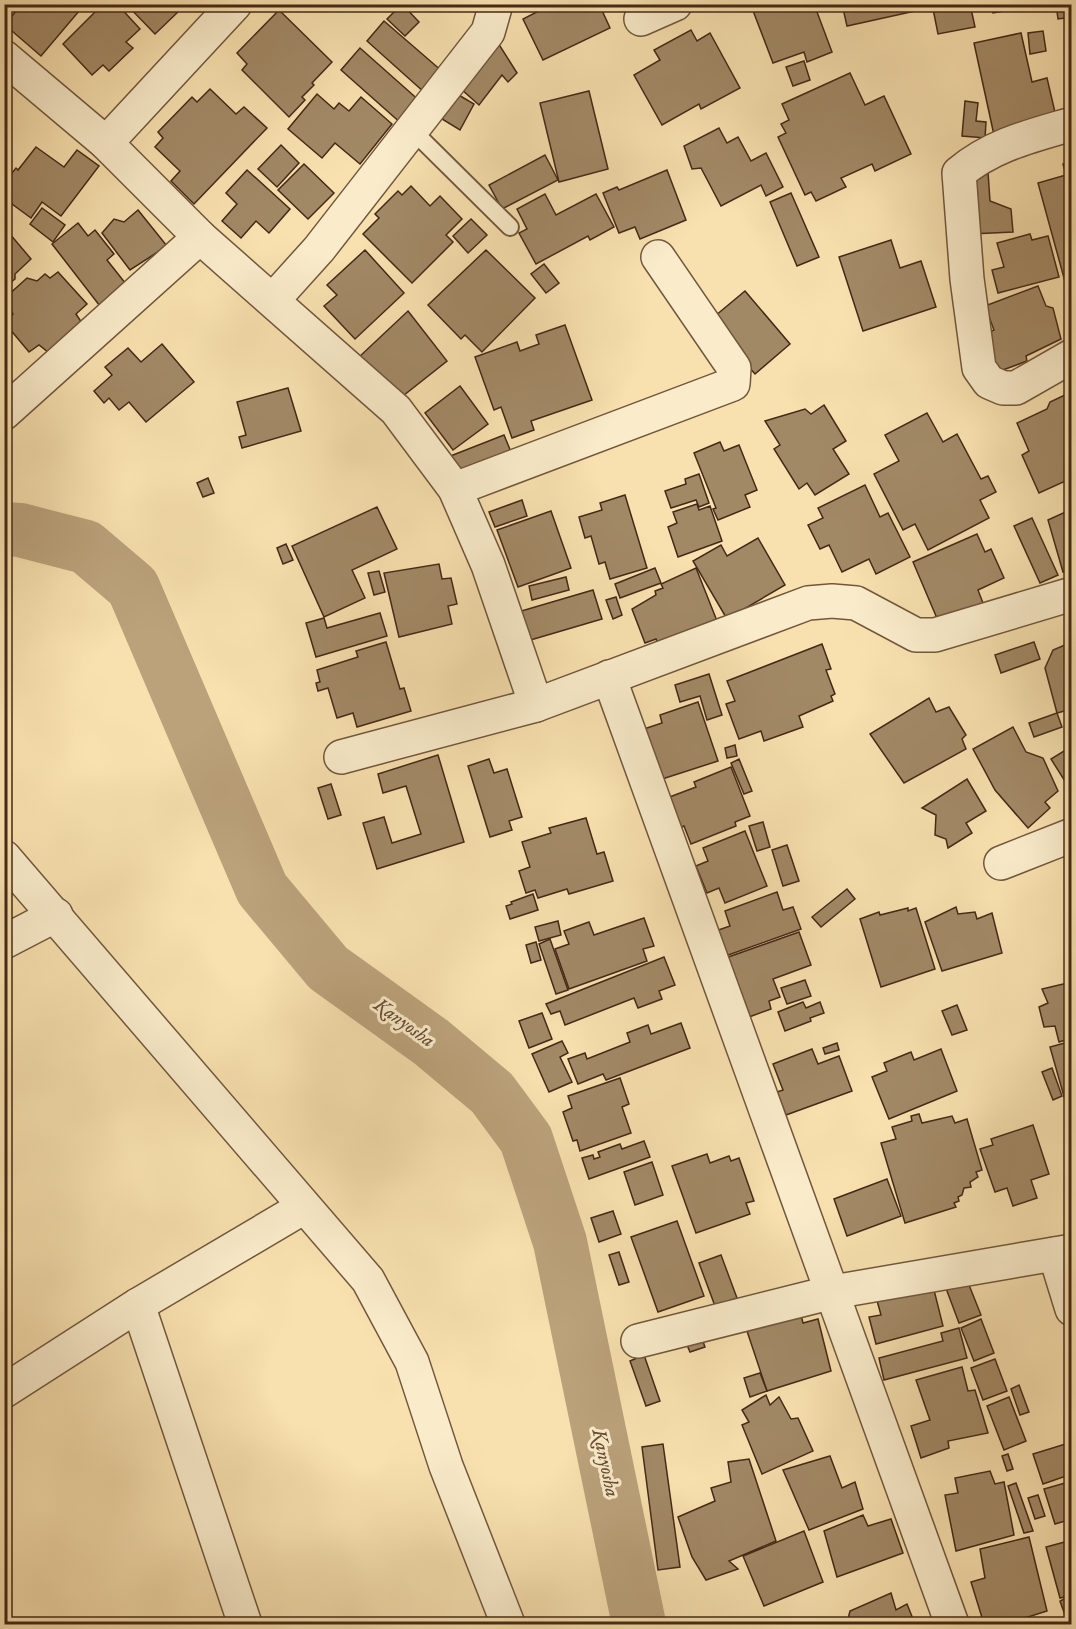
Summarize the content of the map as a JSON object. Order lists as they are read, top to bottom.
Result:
{
  "water": ["Kanyosha"]
}
